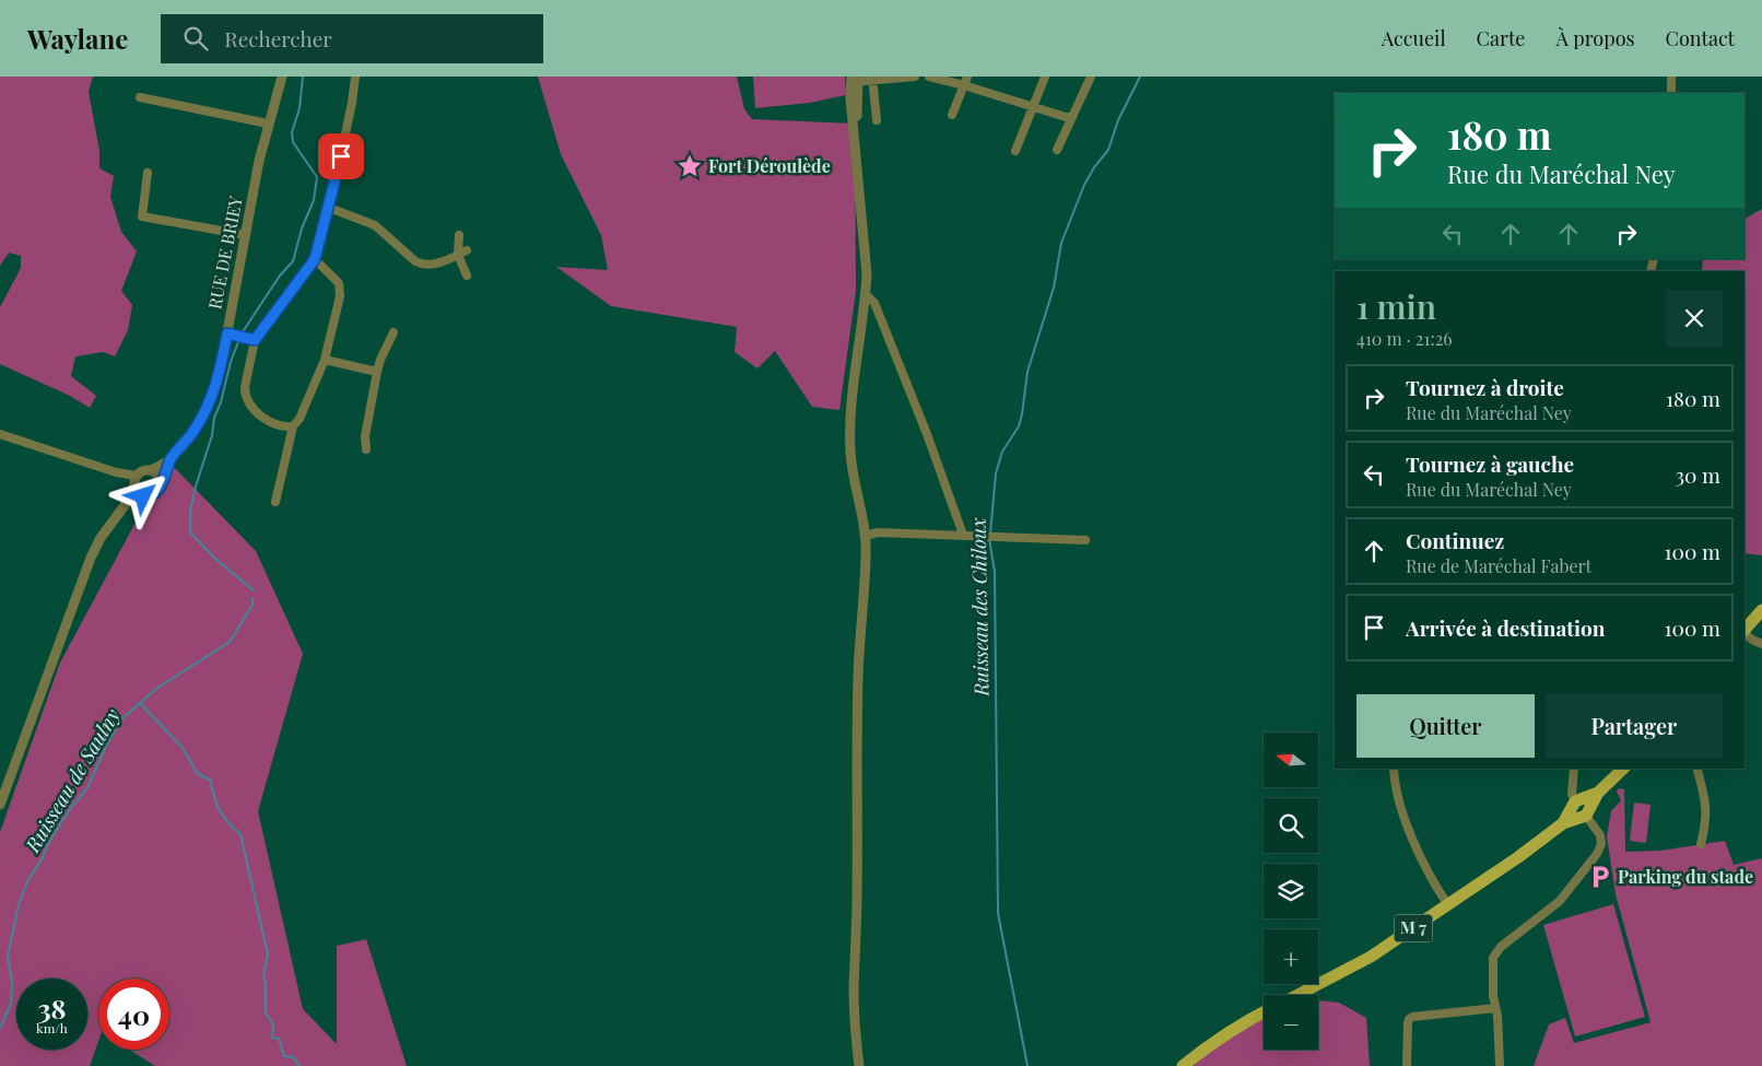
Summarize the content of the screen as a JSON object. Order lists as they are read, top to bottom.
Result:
{
  "streets": {
    "main road": ["M 7"],
    "street": ["RUE DE BRIEY"]
  },
  "water": ["Ruisseau des Chiloux", "Ruisseau de Saulny"],
  "places": {
    "place": ["Fort Déroulède"],
    "parking": ["Parking du stade"]
  },
  "north": "left",
  "page": {
    "header": "Waylane",
    "search": "Rechercher",
    "nav": [
      "Accueil",
      "Carte",
      "À propos",
      "Contact"
    ],
    "turn": ["180 m", "Rue du Maréchal Ney"],
    "heading": ["1 min", "410 m · 21:26"],
    "list": [
      {
        "name": "Tournez à droite",
        "note": "Rue du Maréchal Ney",
        "value": "180 m"
      },
      {
        "name": "Tournez à gauche",
        "note": "Rue du Maréchal Ney",
        "value": "30 m"
      },
      {
        "name": "Continuez",
        "note": "Rue de Maréchal Fabert",
        "value": "100 m"
      },
      {
        "name": "Arrivée à destination",
        "value": "100 m"
      }
    ],
    "buttons": ["Quitter", "Partager"],
    "map_buttons": ["+", "−"],
    "speed": "38 km/h",
    "limit": "40"
  }
}
